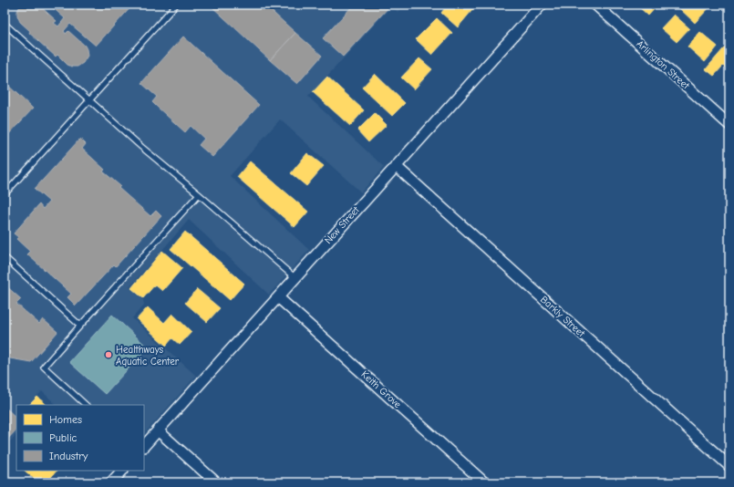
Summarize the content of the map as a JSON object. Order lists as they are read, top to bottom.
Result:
{
  "streets": {
    "street": [
      "Arlington Street",
      "New Street",
      "Barkly Street",
      "Keith Grove"
    ]
  },
  "crossings": [
    ["New Street", "Barkly Street"],
    ["New Street", "Keith Grove"]
  ],
  "places": ["Healthways Aquatic Center"],
  "legend": ["Homes", "Public", "Industry"]
}
